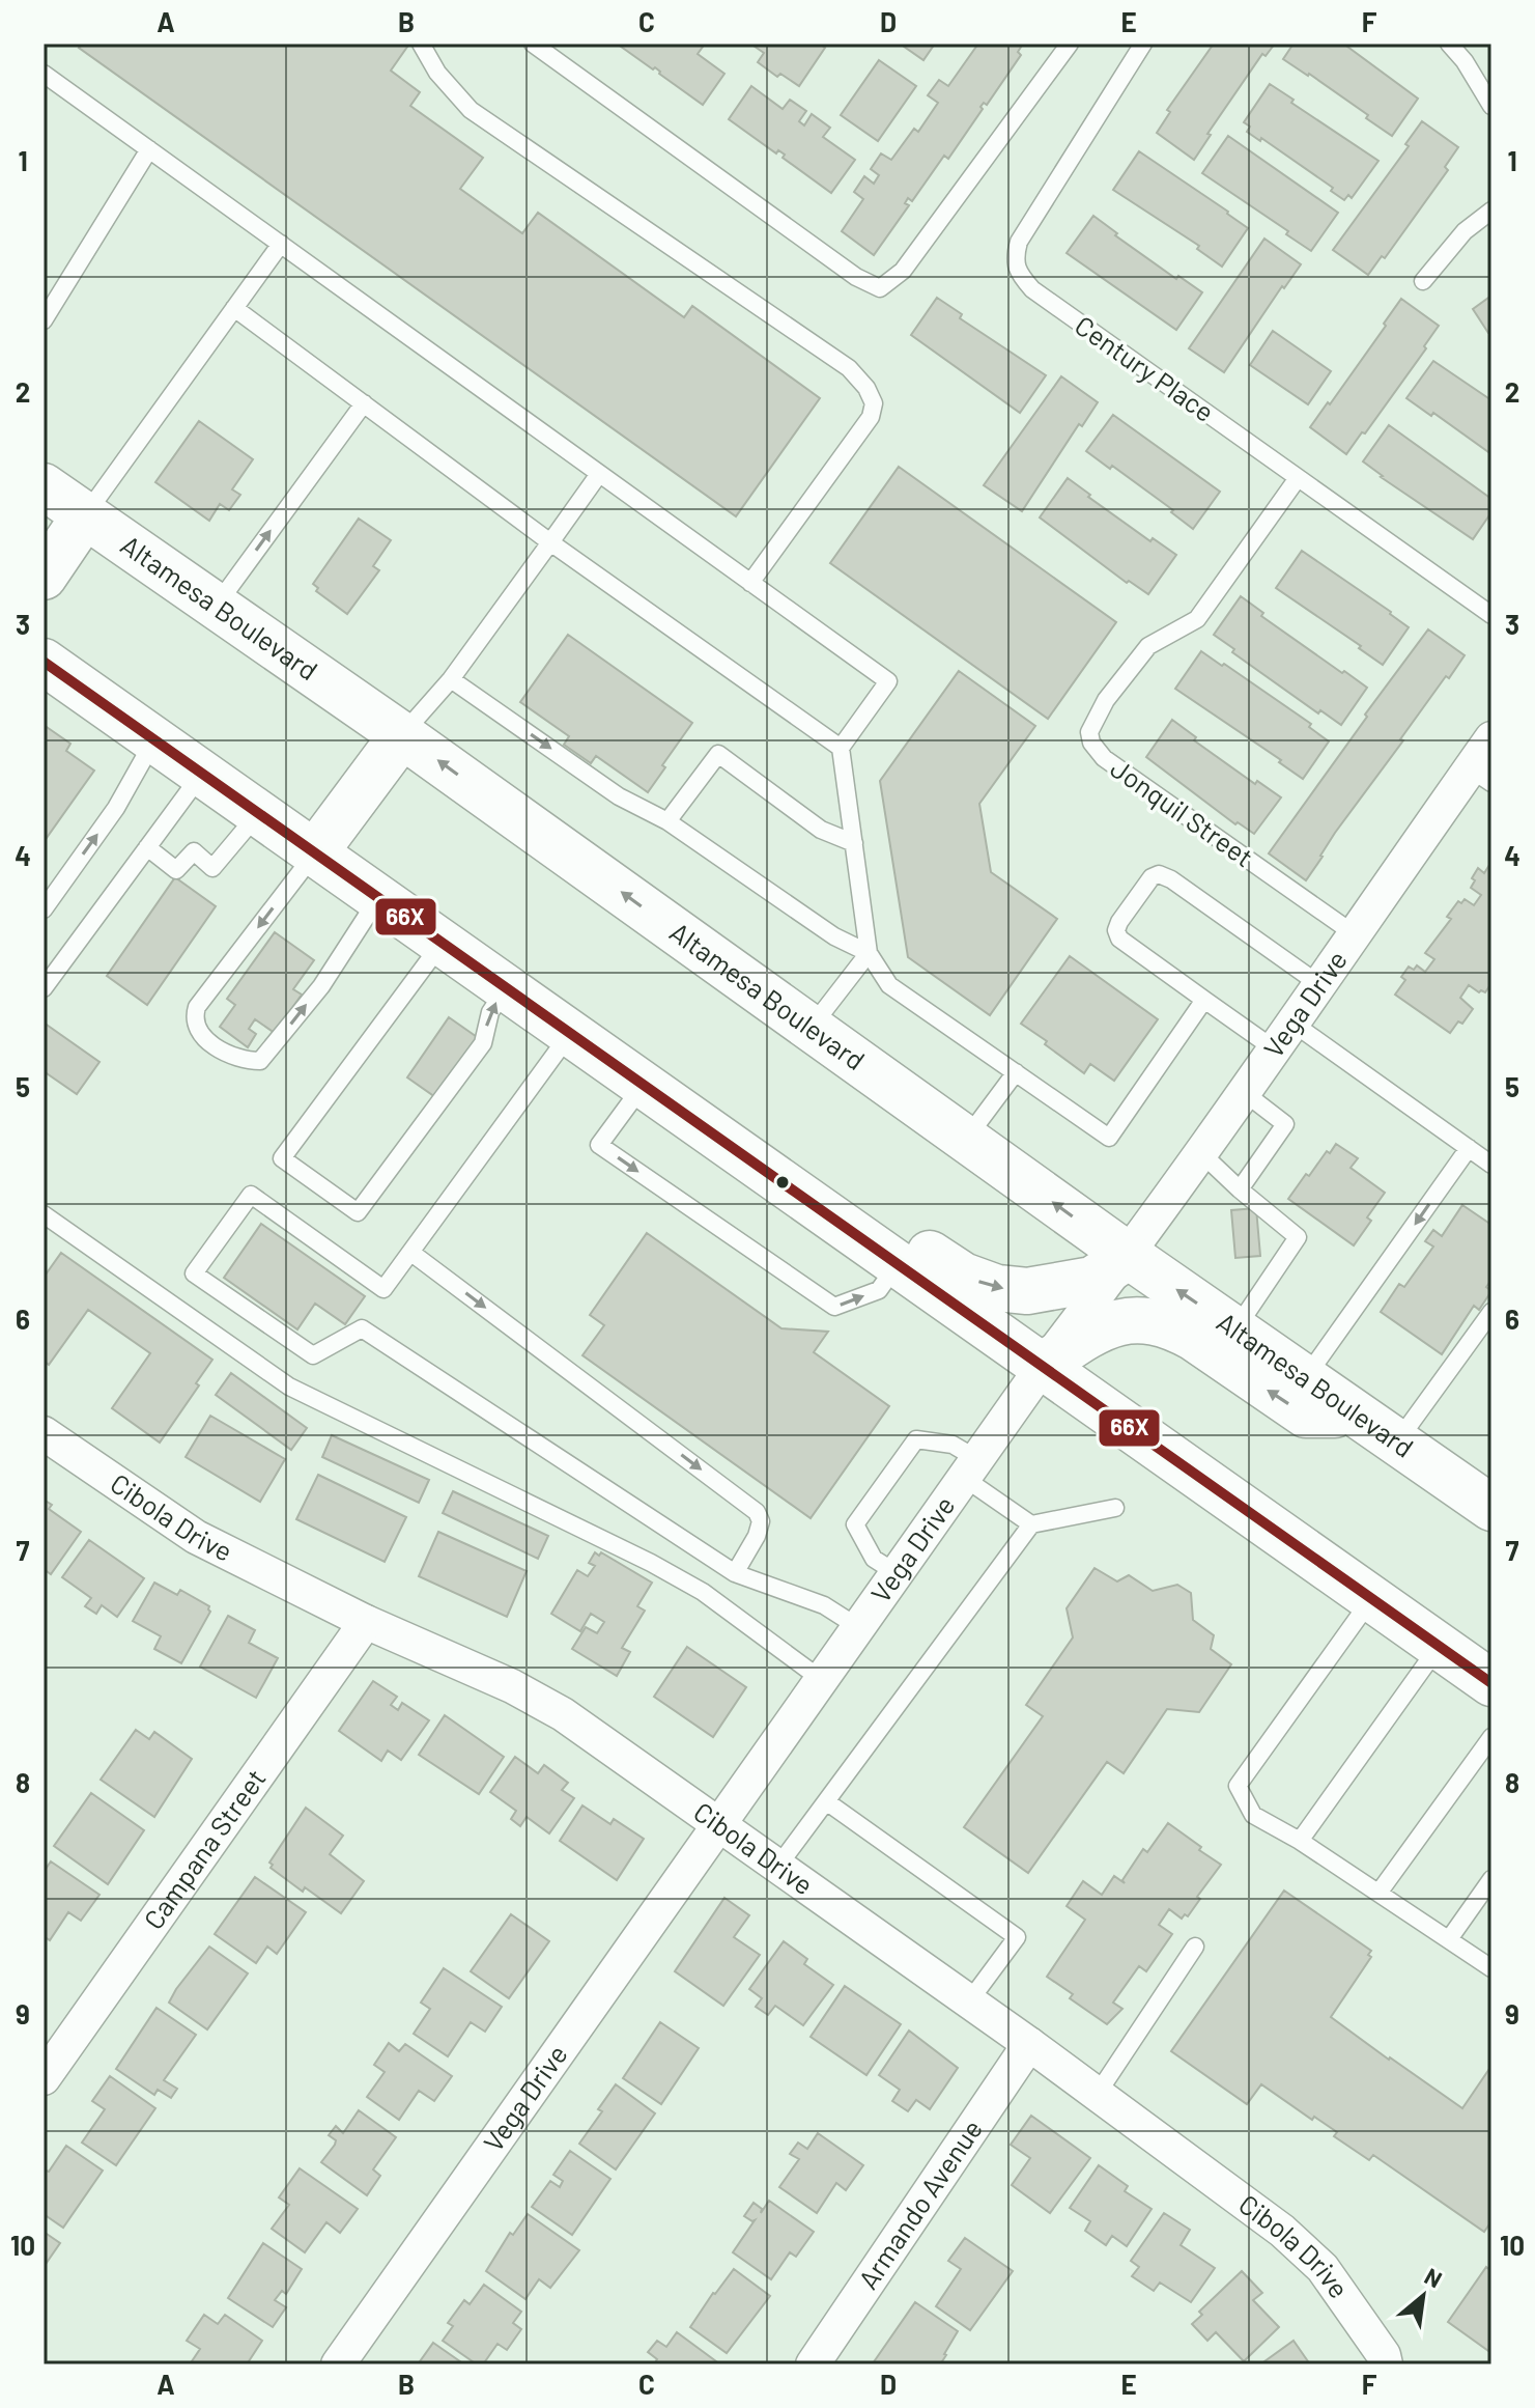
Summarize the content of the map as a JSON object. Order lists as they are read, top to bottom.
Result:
{
  "streets": {
    "main road": ["Altamesa Boulevard"],
    "street": [
      "Vega Drive",
      "Cibola Drive",
      "Campana Street",
      "Armando Avenue"
    ],
    "lane": ["Century Place", "Jonquil Street"]
  },
  "crossings": [
    ["Century Place", "Jonquil Street"],
    ["Altamesa Boulevard", "Vega Drive"],
    ["Jonquil Street", "Vega Drive"],
    ["Vega Drive", "Cibola Drive"],
    ["Cibola Drive", "Campana Street"],
    ["Cibola Drive", "Armando Avenue"]
  ],
  "lines": ["transit line 66X"],
  "north": "top right",
  "grid": {
    "columns": [
      "A",
      "B",
      "C",
      "D",
      "E",
      "F"
    ],
    "rows": [
      "1",
      "2",
      "3",
      "4",
      "5",
      "6",
      "7",
      "8",
      "9",
      "10"
    ]
  }
}
